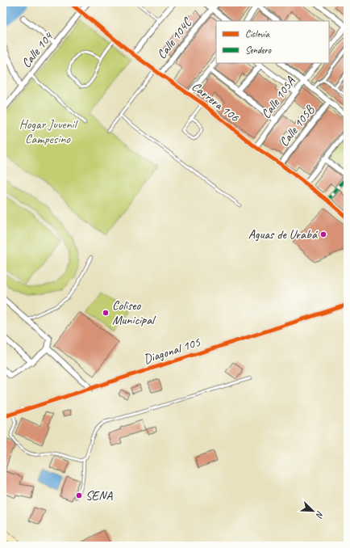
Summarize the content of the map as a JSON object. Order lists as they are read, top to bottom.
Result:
{
  "streets": {
    "street": [
      "Calle 104C",
      "Calle 104",
      "Calle 105A",
      "Carrera 106",
      "Calle 105B",
      "Diagonal 105"
    ]
  },
  "crossings": [
    ["Calle 104C", "Carrera 106"],
    ["Calle 104", "Carrera 106"],
    ["Calle 105A", "Carrera 106"],
    ["Carrera 106", "Calle 105B"]
  ],
  "parks": ["Hogar Juvenil Campesino"],
  "places": ["Aguas de Urabá", "Coliseo Municipal", "SENA"],
  "legend": ["Ciclovía", "Sendero"],
  "north": "bottom right"
}
